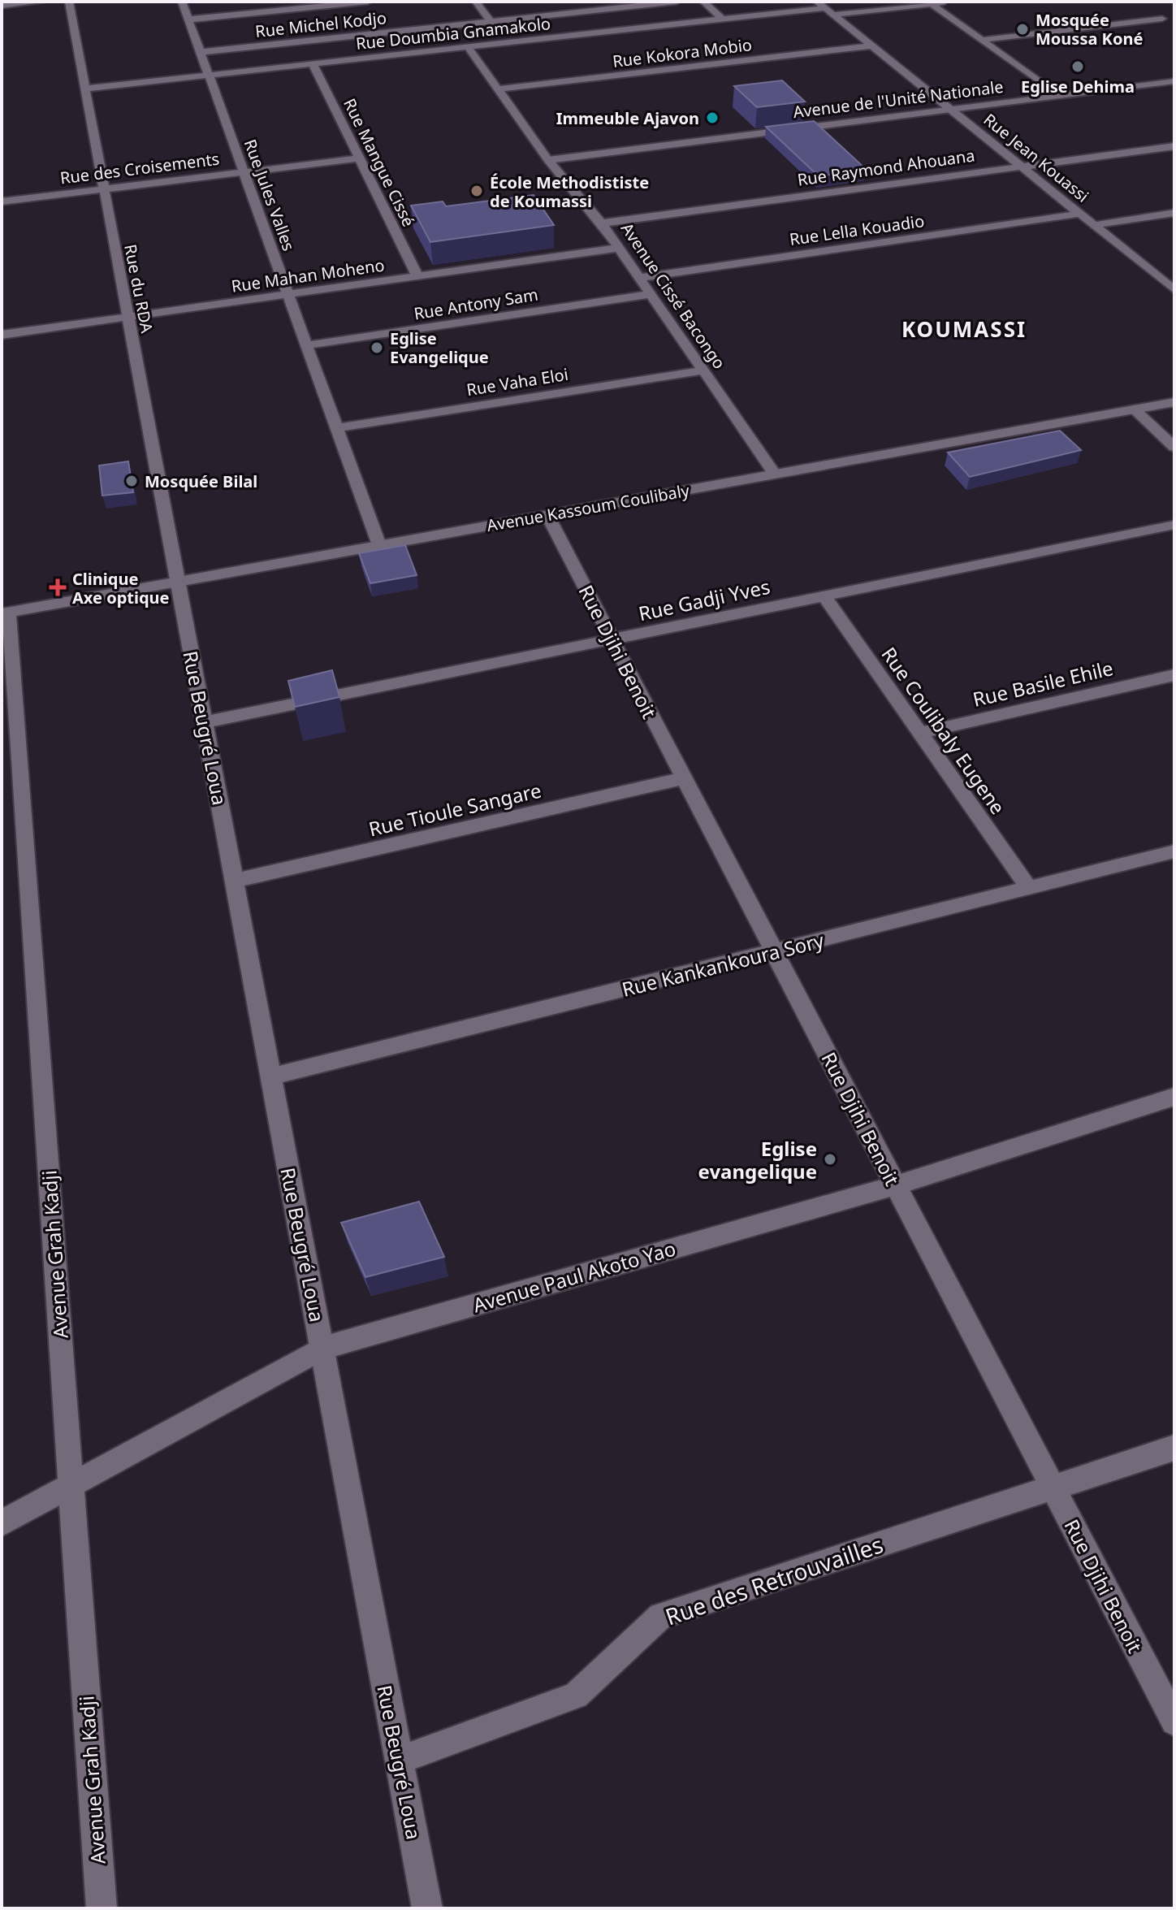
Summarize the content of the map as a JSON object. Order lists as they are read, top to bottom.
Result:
{
  "streets": {
    "street": [
      "Rue Michel Kodjo",
      "Rue Doumbia Gnamakolo",
      "Rue Kokora Mobio",
      "Avenue de l'Unité Nationale",
      "Rue Jean Kouassi",
      "Rue Mangue Cissé",
      "Rue Raymond Ahouana",
      "Rue des Croisements",
      "Rue Jules Valles",
      "Rue Lella Kouadio",
      "Rue Mahan Moheno",
      "Rue du RDA",
      "Avenue Cissé Bacongo",
      "Rue Antony Sam",
      "Rue Vaha Eloi",
      "Avenue Kassoum Coulibaly",
      "Rue Gadji Yves",
      "Rue Djihi Benoit",
      "Rue Basile Ehile",
      "Rue Beugré Loua",
      "Rue Coulibaly Eugene",
      "Rue Tioule Sangare",
      "Rue Kankankoura Sory",
      "Avenue Grah Kadji",
      "Avenue Paul Akoto Yao",
      "Rue des Retrouvailles"
    ]
  },
  "crossings": [
    ["Rue Michel Kodjo", "Rue Jules Valles"],
    ["Rue Doumbia Gnamakolo", "Rue Jean Kouassi"],
    ["Rue Doumbia Gnamakolo", "Rue Mangue Cissé"],
    ["Rue Doumbia Gnamakolo", "Rue Jules Valles"],
    ["Rue Doumbia Gnamakolo", "Rue du RDA"],
    ["Rue Doumbia Gnamakolo", "Avenue Cissé Bacongo"],
    ["Rue Kokora Mobio", "Rue Jean Kouassi"],
    ["Rue Kokora Mobio", "Avenue Cissé Bacongo"],
    ["Avenue de l'Unité Nationale", "Rue Jean Kouassi"],
    ["Avenue de l'Unité Nationale", "Avenue Cissé Bacongo"],
    ["Rue Jean Kouassi", "Rue Raymond Ahouana"],
    ["Rue Jean Kouassi", "Rue Lella Kouadio"],
    ["Rue Mangue Cissé", "Rue des Croisements"],
    ["Rue Mangue Cissé", "Rue Mahan Moheno"],
    ["Rue Raymond Ahouana", "Avenue Cissé Bacongo"],
    ["Rue des Croisements", "Rue Jules Valles"],
    ["Rue des Croisements", "Rue du RDA"],
    ["Rue Jules Valles", "Rue Mahan Moheno"],
    ["Rue Jules Valles", "Rue Antony Sam"],
    ["Rue Jules Valles", "Rue Vaha Eloi"],
    ["Rue Jules Valles", "Avenue Kassoum Coulibaly"],
    ["Rue Lella Kouadio", "Avenue Cissé Bacongo"],
    ["Rue Mahan Moheno", "Rue du RDA"],
    ["Rue Mahan Moheno", "Avenue Cissé Bacongo"],
    ["Rue du RDA", "Avenue Kassoum Coulibaly"],
    ["Rue du RDA", "Rue Beugré Loua"],
    ["Avenue Cissé Bacongo", "Rue Antony Sam"],
    ["Avenue Cissé Bacongo", "Rue Vaha Eloi"],
    ["Avenue Cissé Bacongo", "Avenue Kassoum Coulibaly"],
    ["Avenue Kassoum Coulibaly", "Rue Djihi Benoit"],
    ["Avenue Kassoum Coulibaly", "Rue Beugré Loua"],
    ["Avenue Kassoum Coulibaly", "Avenue Grah Kadji"],
    ["Rue Gadji Yves", "Rue Djihi Benoit"],
    ["Rue Gadji Yves", "Rue Beugré Loua"],
    ["Rue Gadji Yves", "Rue Coulibaly Eugene"],
    ["Rue Djihi Benoit", "Rue Tioule Sangare"],
    ["Rue Djihi Benoit", "Rue Kankankoura Sory"],
    ["Rue Djihi Benoit", "Avenue Paul Akoto Yao"],
    ["Rue Djihi Benoit", "Rue des Retrouvailles"],
    ["Rue Basile Ehile", "Rue Coulibaly Eugene"],
    ["Rue Beugré Loua", "Rue Tioule Sangare"],
    ["Rue Beugré Loua", "Rue Kankankoura Sory"],
    ["Rue Beugré Loua", "Avenue Paul Akoto Yao"],
    ["Rue Beugré Loua", "Rue des Retrouvailles"],
    ["Rue Coulibaly Eugene", "Rue Kankankoura Sory"],
    ["Avenue Grah Kadji", "Avenue Paul Akoto Yao"]
  ],
  "districts": ["KOUMASSI"],
  "places": {
    "other": [
      "Mosquée Moussa Koné",
      "Eglise Dehima",
      "Immeuble Ajavon",
      "École Methodististe de Koumassi",
      "Eglise Evangelique",
      "Mosquée Bilal",
      "Eglise evangelique"
    ],
    "health": ["Clinique Axe optique"]
  }
}
